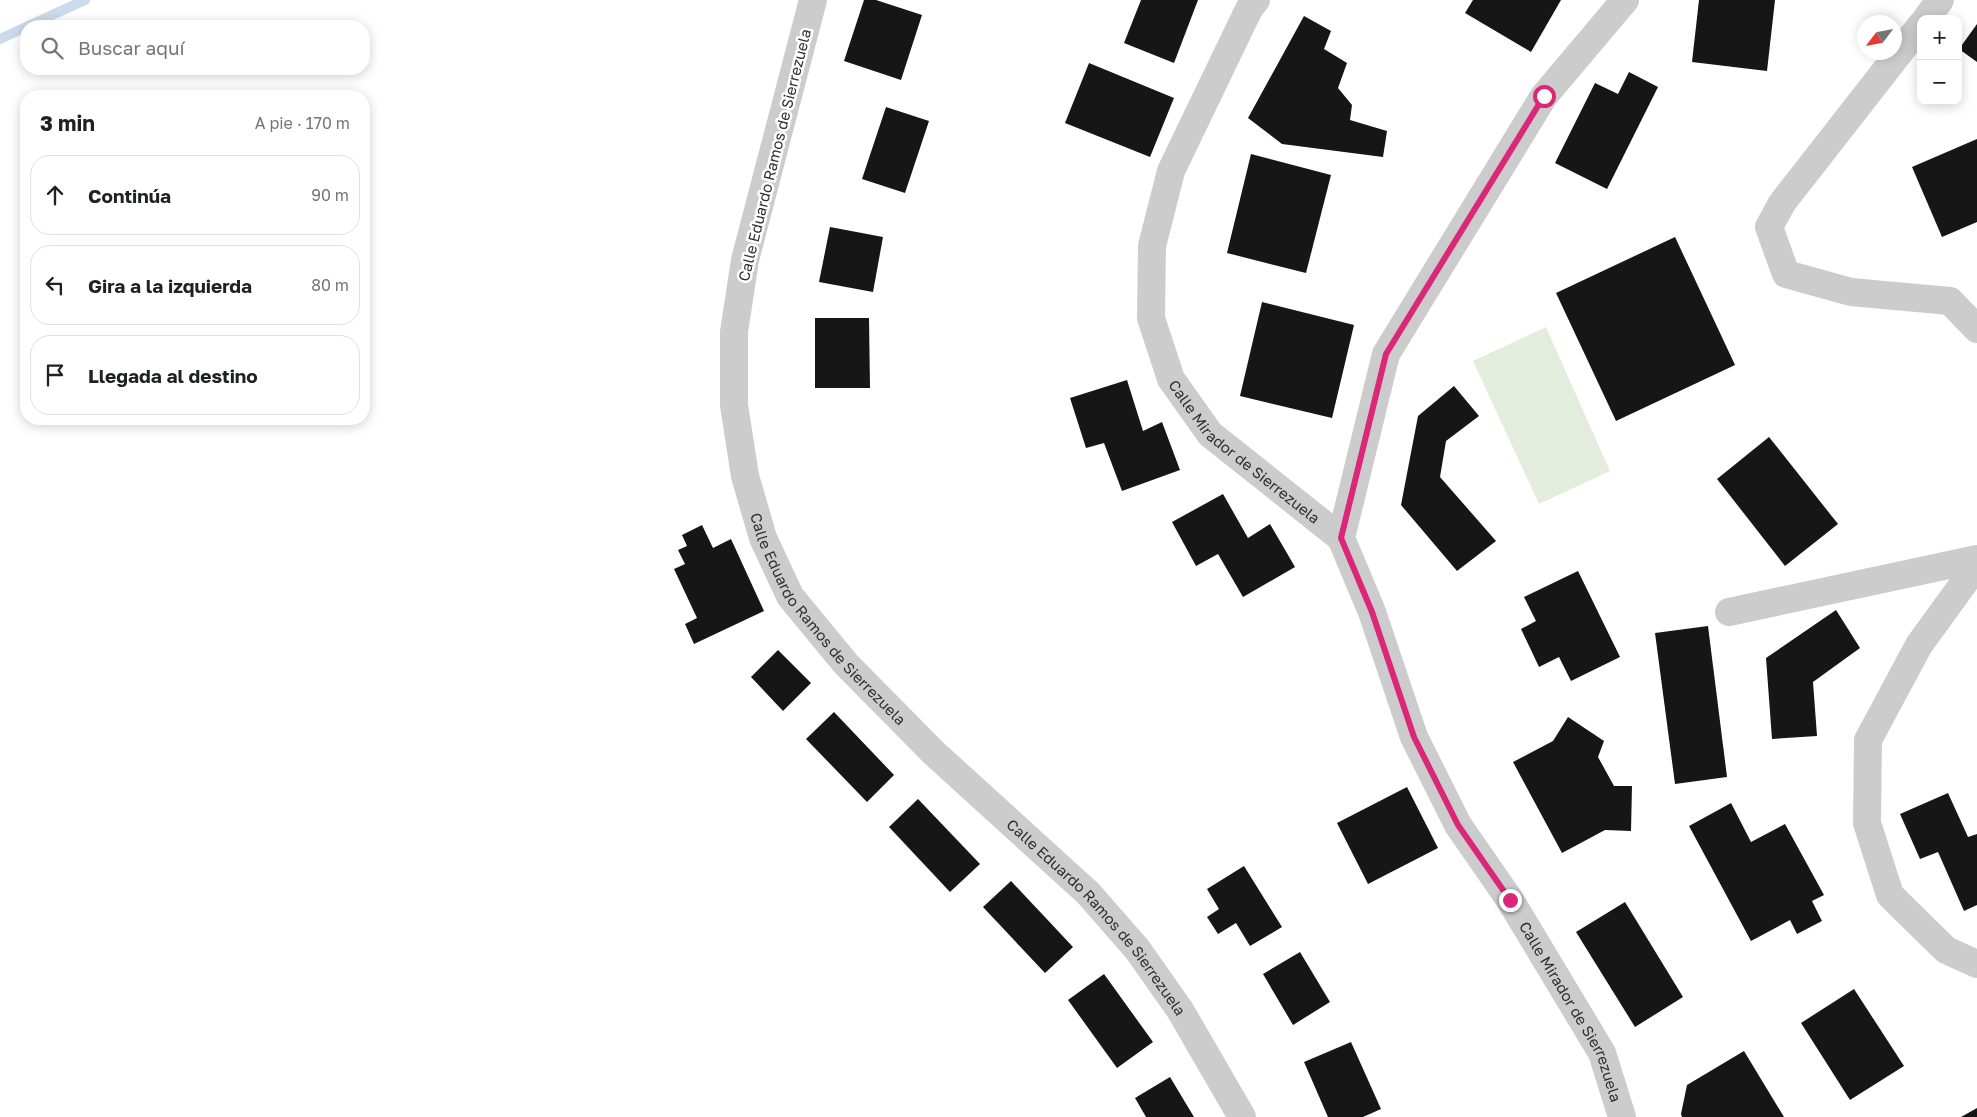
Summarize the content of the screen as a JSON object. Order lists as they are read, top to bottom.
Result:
{
  "streets": {
    "street": ["Calle Eduardo Ramos de Sierrezuela", "Calle Mirador de Sierrezuela"]
  },
  "north": "bottom left",
  "page": {
    "map_buttons": ["+", "−"],
    "search": "Buscar aquí",
    "heading": ["3 min", "A pie · 170 m"],
    "list": [
      ["Continúa", "90 m"],
      ["Gira a la izquierda", "80 m"],
      "Llegada al destino"
    ]
  }
}
